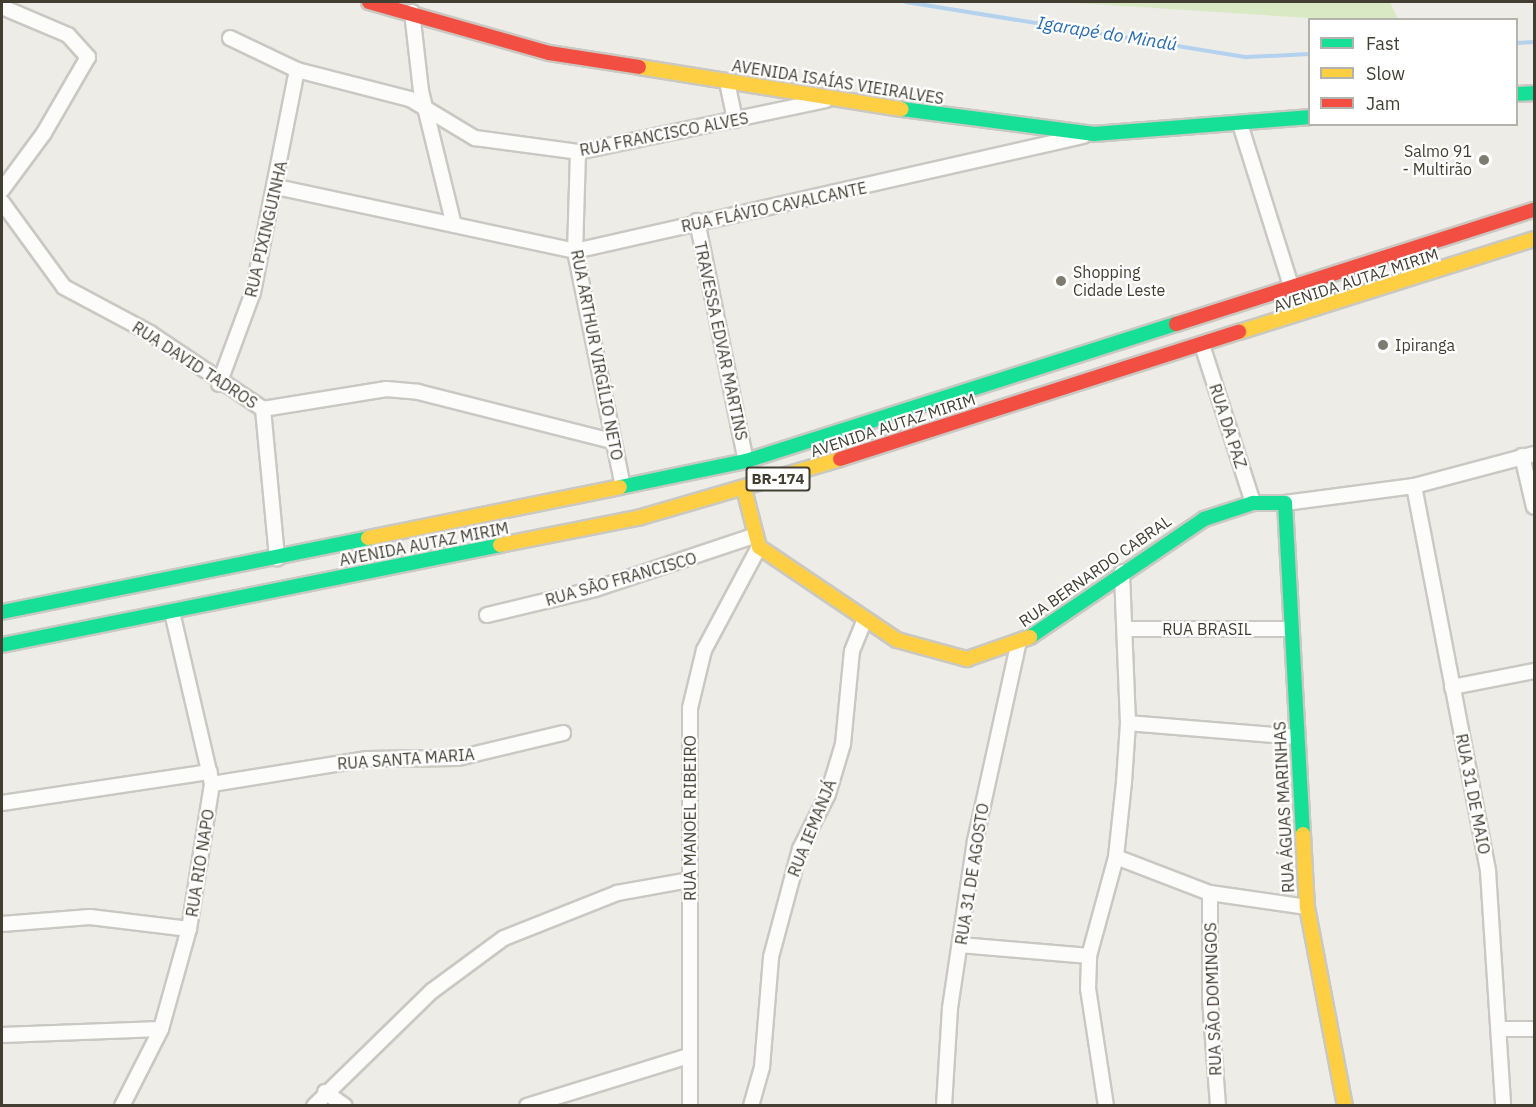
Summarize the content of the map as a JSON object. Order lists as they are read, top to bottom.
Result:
{
  "streets": {
    "main road": [
      "AVENIDA ISAÍAS VIEIRALVES",
      "AVENIDA AUTAZ MIRIM",
      "BR-174",
      "RUA BERNARDO CABRAL",
      "RUA ÁGUAS MARINHAS"
    ],
    "street": [
      "RUA FRANCISCO ALVES",
      "RUA FLÁVIO CAVALCANTE",
      "RUA PIXINGUINHA",
      "TRAVESSA EDVAR MARTINS",
      "RUA ARTHUR VIRGÍLIO NETO",
      "RUA DAVID TADROS",
      "RUA DA PAZ",
      "RUA SÃO FRANCISCO",
      "RUA BRASIL",
      "RUA SANTA MARIA",
      "RUA 31 DE MAIO",
      "RUA MANOEL RIBEIRO",
      "RUA IEMANJÁ",
      "RUA RIO NAPO",
      "RUA 31 DE AGOSTO",
      "RUA SÃO DOMINGOS"
    ]
  },
  "crossings": [
    ["AVENIDA ISAÍAS VIEIRALVES", "RUA FRANCISCO ALVES"],
    ["AVENIDA ISAÍAS VIEIRALVES", "RUA FLÁVIO CAVALCANTE"],
    ["RUA FRANCISCO ALVES", "RUA PIXINGUINHA"],
    ["RUA FRANCISCO ALVES", "RUA ARTHUR VIRGÍLIO NETO"],
    ["RUA FLÁVIO CAVALCANTE", "RUA PIXINGUINHA"],
    ["RUA FLÁVIO CAVALCANTE", "TRAVESSA EDVAR MARTINS"],
    ["RUA FLÁVIO CAVALCANTE", "RUA ARTHUR VIRGÍLIO NETO"],
    ["RUA PIXINGUINHA", "RUA DAVID TADROS"],
    ["AVENIDA AUTAZ MIRIM", "TRAVESSA EDVAR MARTINS"],
    ["AVENIDA AUTAZ MIRIM", "RUA ARTHUR VIRGÍLIO NETO"],
    ["AVENIDA AUTAZ MIRIM", "RUA DA PAZ"],
    ["AVENIDA AUTAZ MIRIM", "RUA RIO NAPO"],
    ["RUA ARTHUR VIRGÍLIO NETO", "RUA DAVID TADROS"],
    ["RUA DA PAZ", "RUA BERNARDO CABRAL"],
    ["RUA BERNARDO CABRAL", "RUA SÃO FRANCISCO"],
    ["RUA BERNARDO CABRAL", "RUA 31 DE MAIO"],
    ["RUA BERNARDO CABRAL", "RUA ÁGUAS MARINHAS"],
    ["RUA BERNARDO CABRAL", "RUA MANOEL RIBEIRO"],
    ["RUA BERNARDO CABRAL", "RUA IEMANJÁ"],
    ["RUA BERNARDO CABRAL", "RUA 31 DE AGOSTO"],
    ["RUA SÃO FRANCISCO", "RUA MANOEL RIBEIRO"],
    ["RUA BRASIL", "RUA ÁGUAS MARINHAS"],
    ["RUA SANTA MARIA", "RUA RIO NAPO"]
  ],
  "water": ["Igarapé do Mindú"],
  "places": ["Salmo 91 - Multirão", "Shopping Cidade Leste", "Ipiranga"],
  "legend": ["Fast", "Slow", "Jam"]
}
